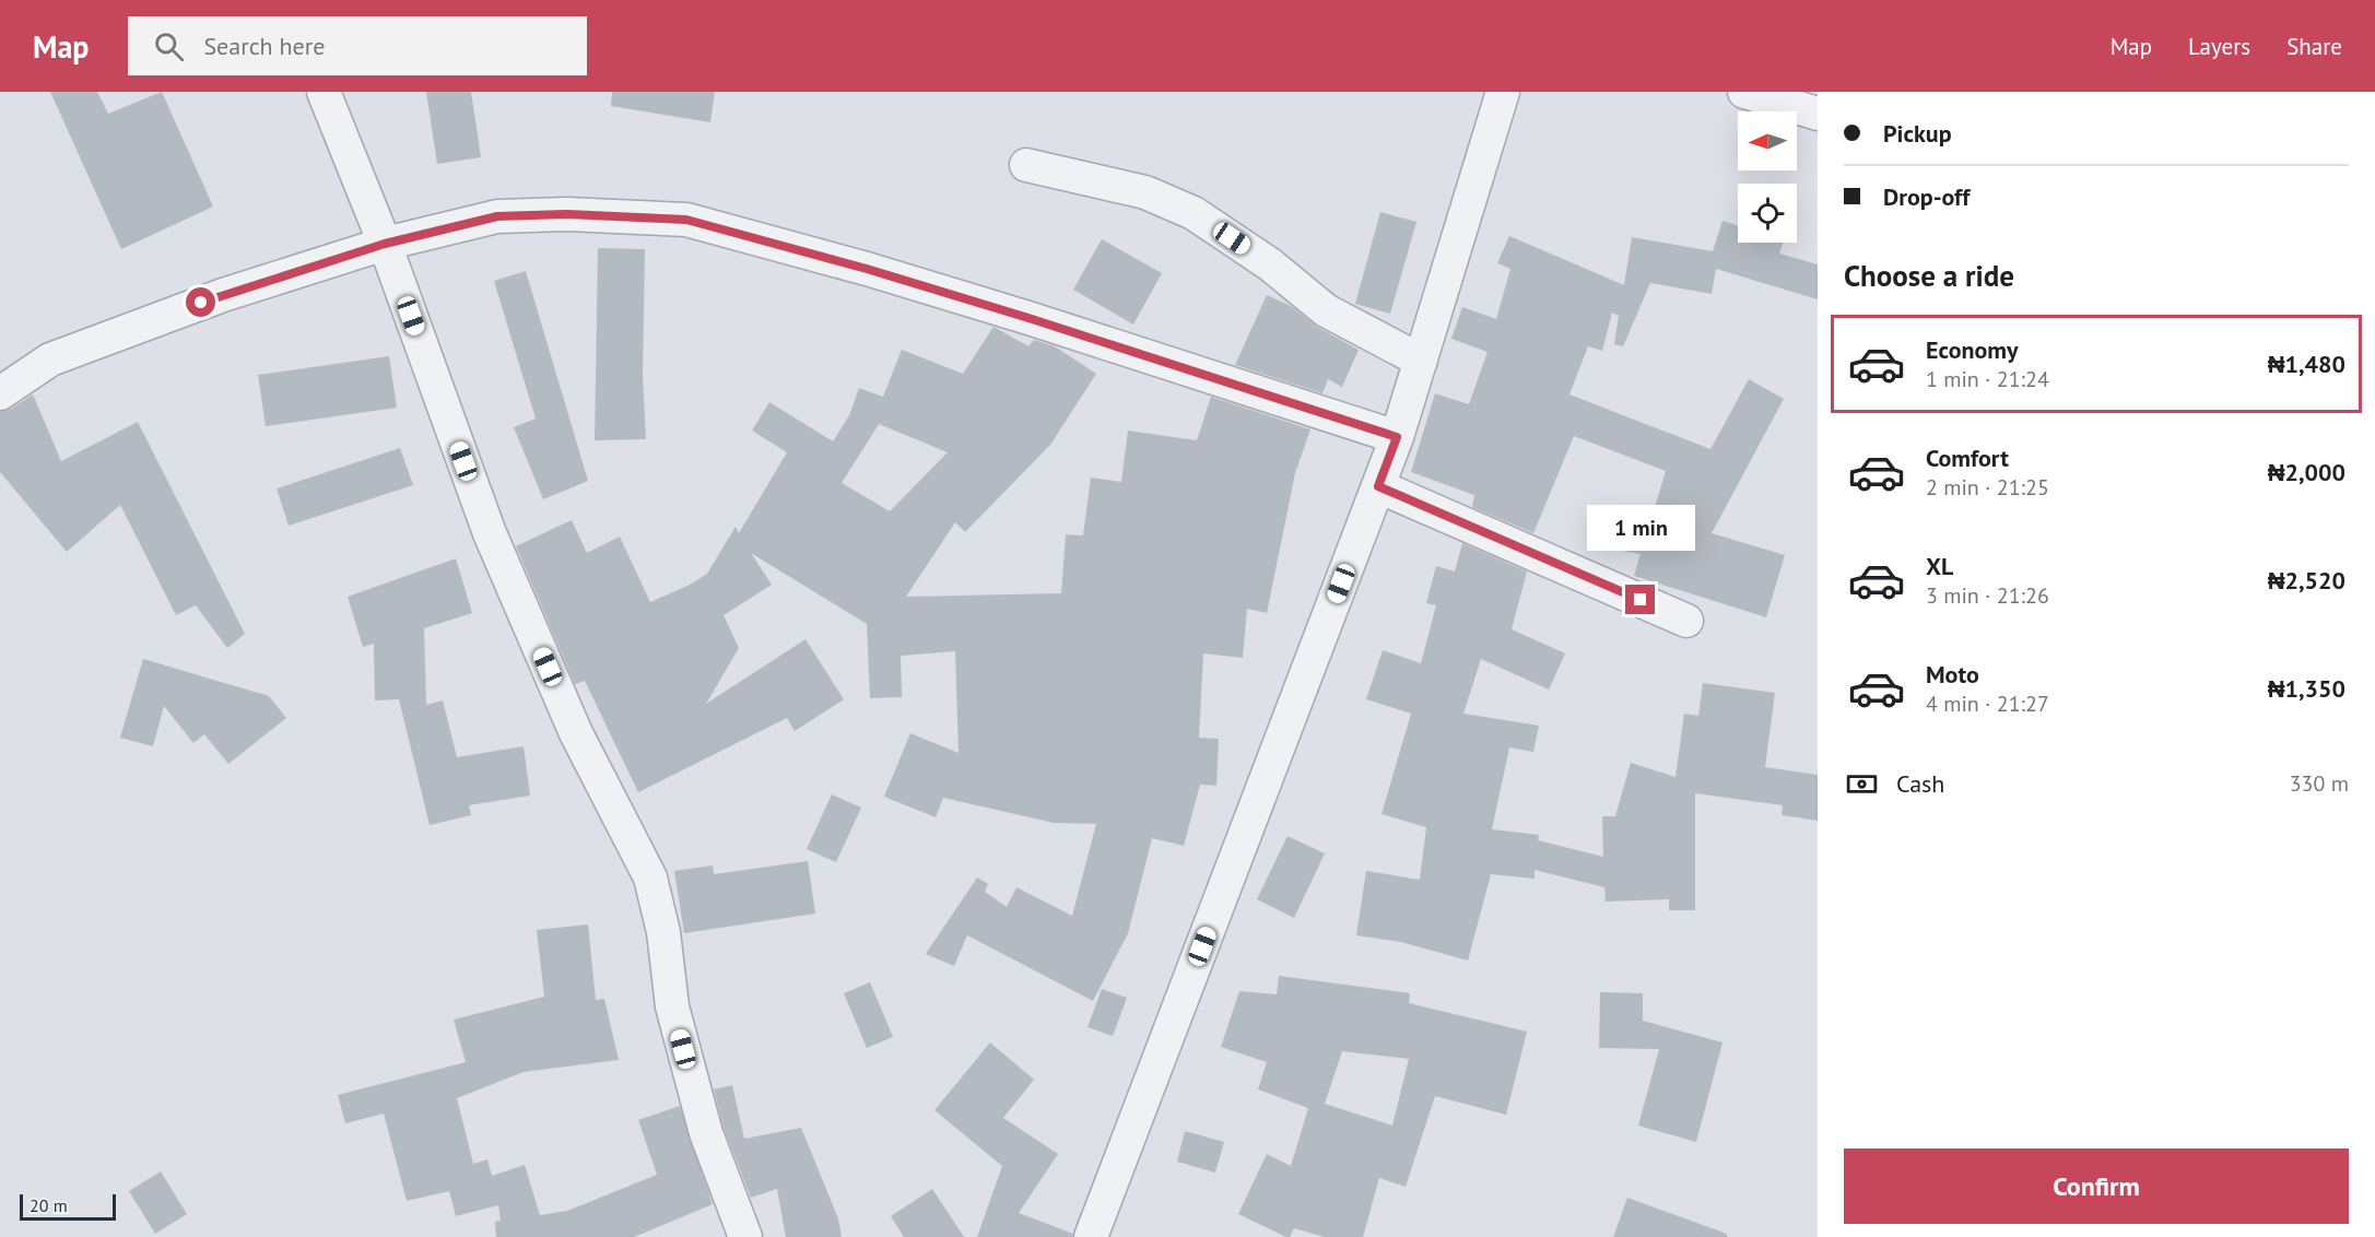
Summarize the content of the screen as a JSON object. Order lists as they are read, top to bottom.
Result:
{
  "scale_bar": "20 m",
  "north": "left",
  "page": {
    "header": "Map",
    "search": "Search here",
    "nav": ["Map", "Layers", "Share"],
    "banner": ["Pickup", "Drop-off"],
    "heading": "Choose a ride",
    "list": [
      {
        "name": "Economy",
        "note": "1 min · 21:24",
        "value": "₦1,480"
      },
      {
        "name": "Comfort",
        "note": "2 min · 21:25",
        "value": "₦2,000"
      },
      {
        "name": "XL",
        "note": "3 min · 21:26",
        "value": "₦2,520"
      },
      {
        "name": "Moto",
        "note": "4 min · 21:27",
        "value": "₦1,350"
      }
    ],
    "bubble": "1 min",
    "pay": ["Cash", "330 m"],
    "buttons": "Confirm",
    "scale": "20 m"
  }
}
